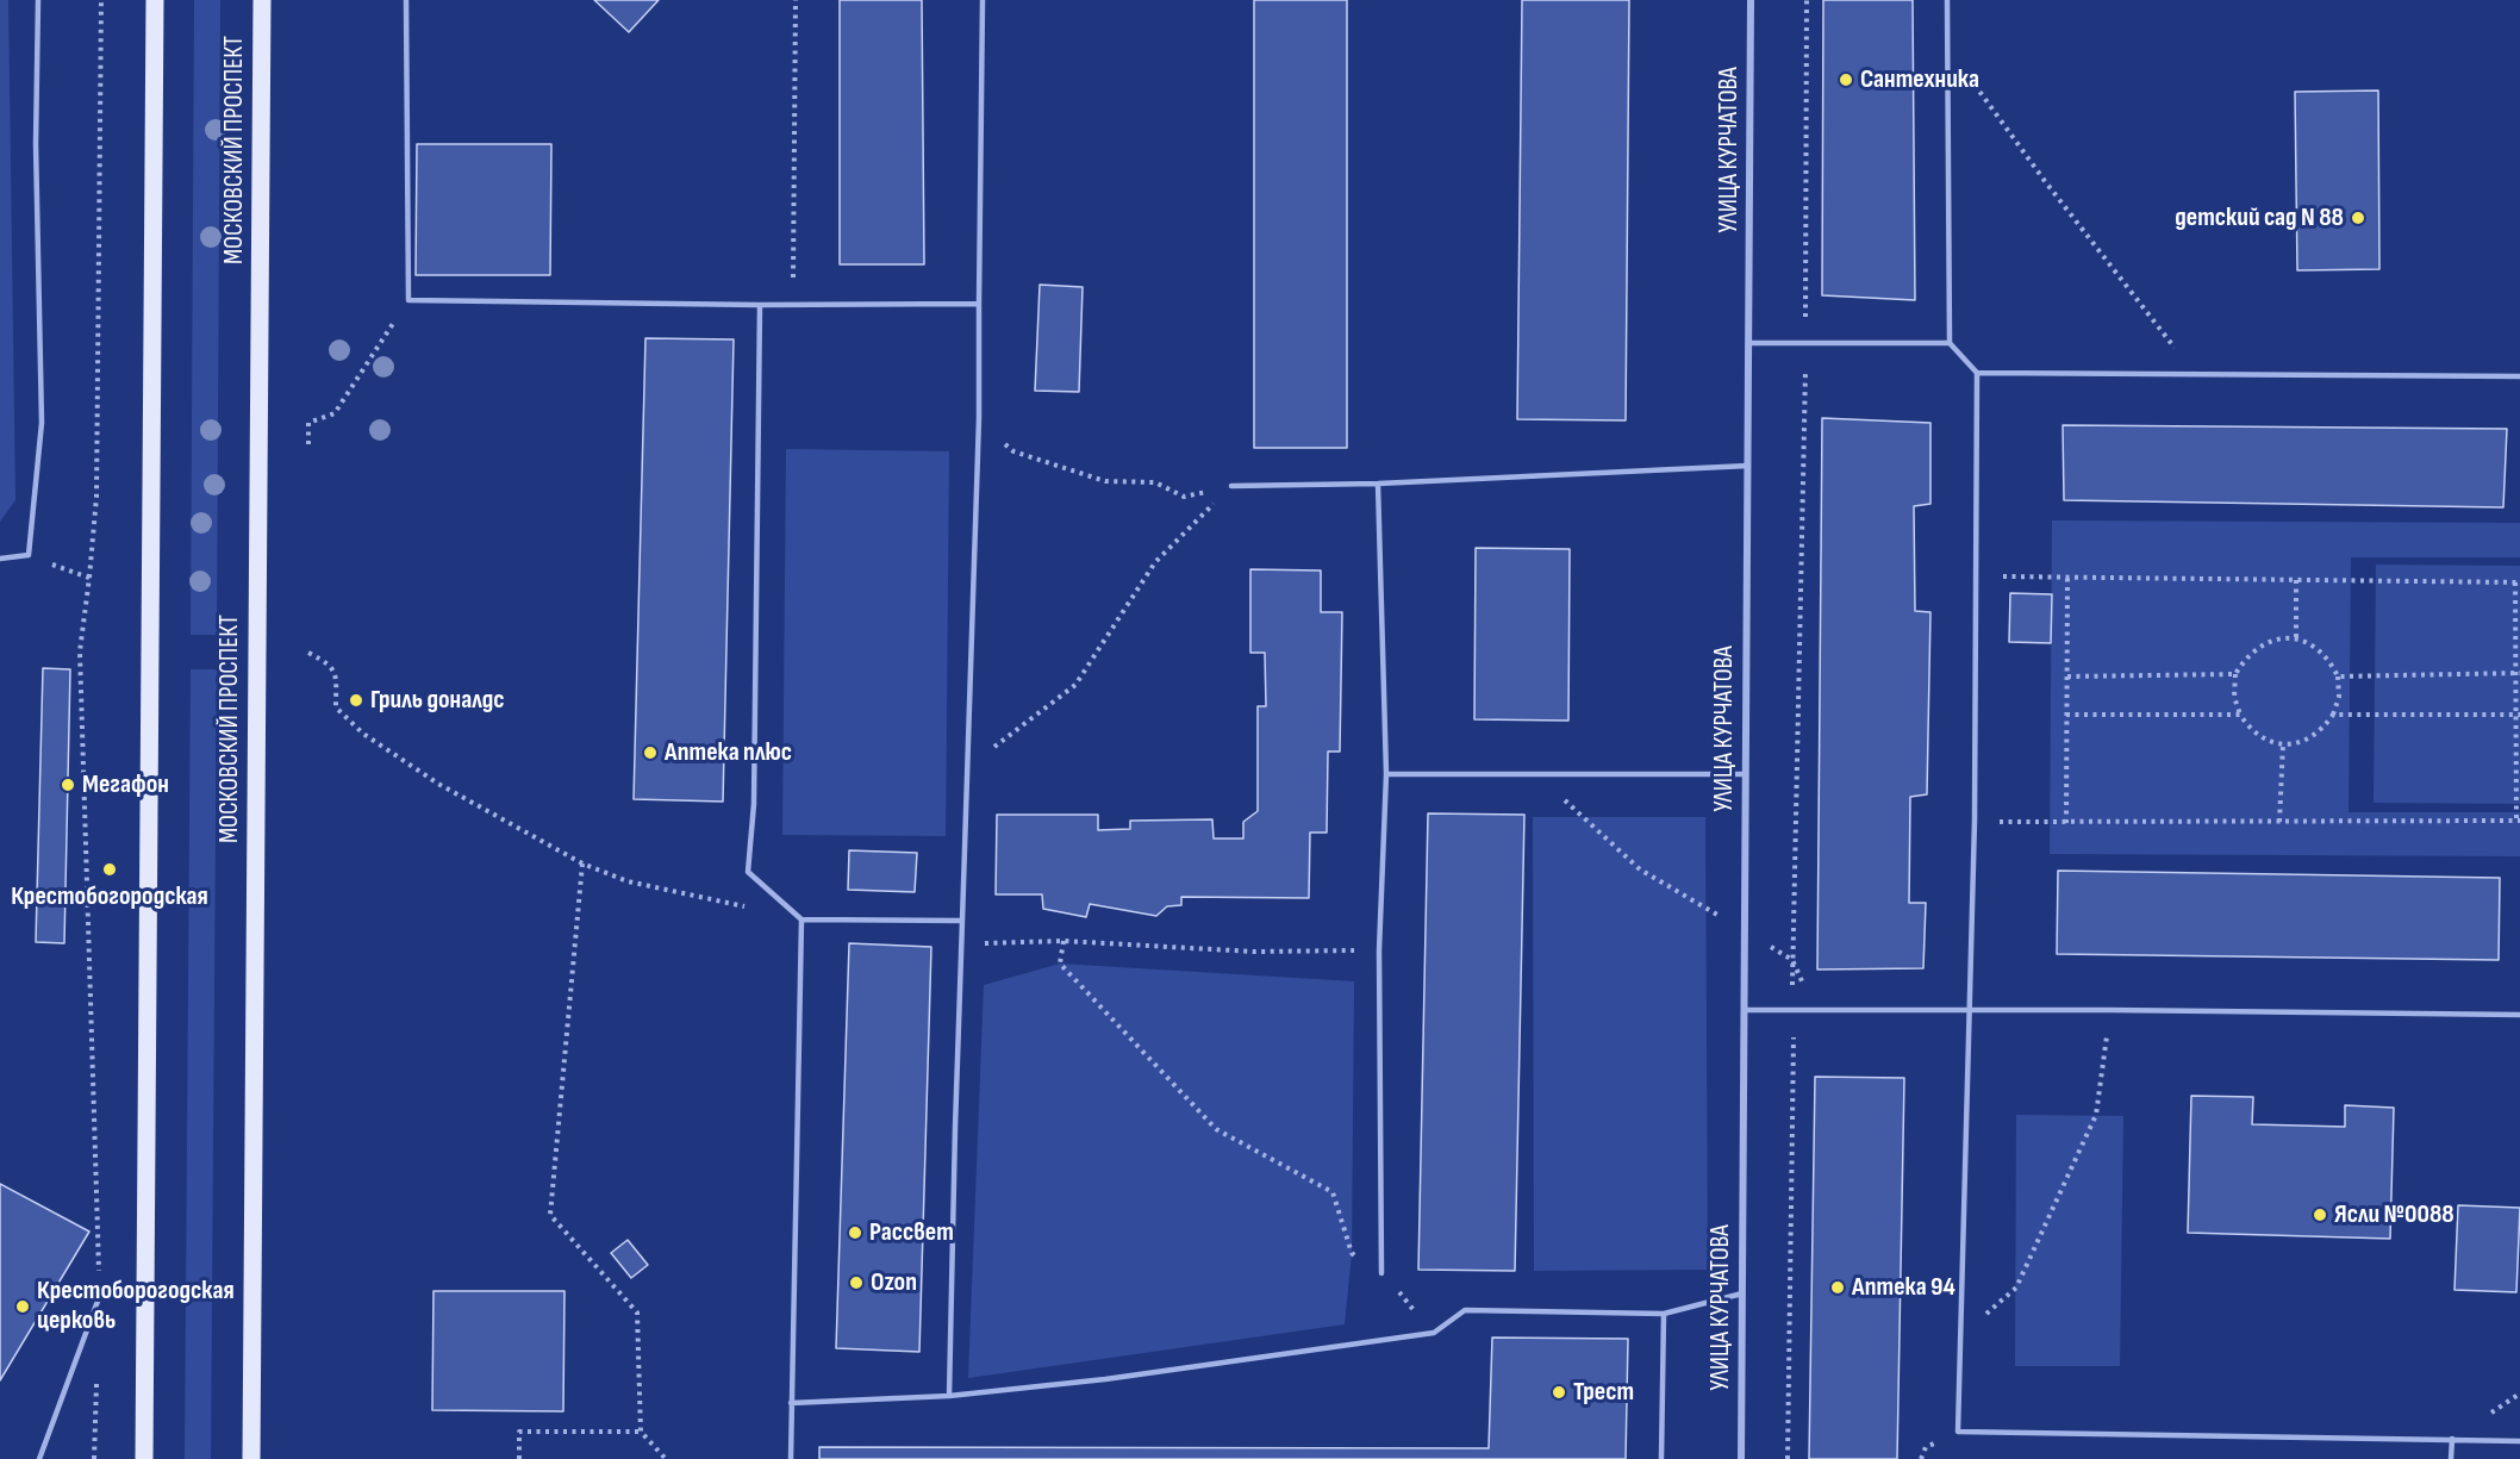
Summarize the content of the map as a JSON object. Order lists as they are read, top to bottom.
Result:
{
  "streets": {
    "main road": ["МОСКОВСКИЙ ПРОСПЕКТ"],
    "street": ["УЛИЦА КУРЧАТОВА"]
  },
  "places": [
    "Сантехника",
    "детский сад N 88",
    "Гриль доналдс",
    "Аптека плюс",
    "Мегафон",
    "Крестобогородская",
    "Ясли №0088",
    "Рассвет",
    "Ozon",
    "Аптека 94",
    "Крестоборогодская церковь",
    "Трест"
  ]
}
